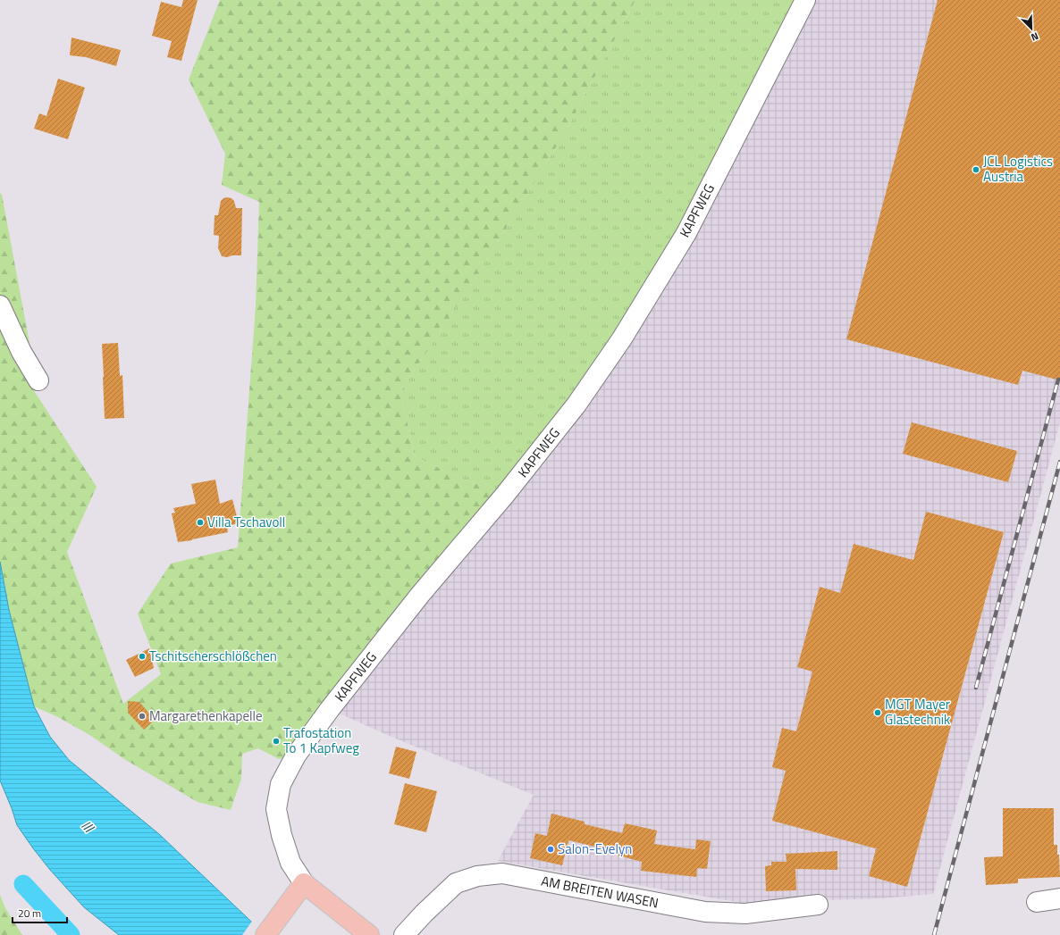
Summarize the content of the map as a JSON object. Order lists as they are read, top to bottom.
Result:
{
  "streets": {
    "street": ["KAPFWEG", "AM BREITEN WASEN"]
  },
  "water": ["Ill"],
  "places": [
    "JCL Logistics Austria",
    "Villa Tschavoll",
    "Tschitscherschlößchen",
    "MGT Mayer Glastechnik",
    "Margarethenkapelle",
    "Trafostation To 1 Kapfweg",
    "Salon-Evelyn"
  ],
  "scale_bar": "20 m",
  "north": "bottom right"
}
